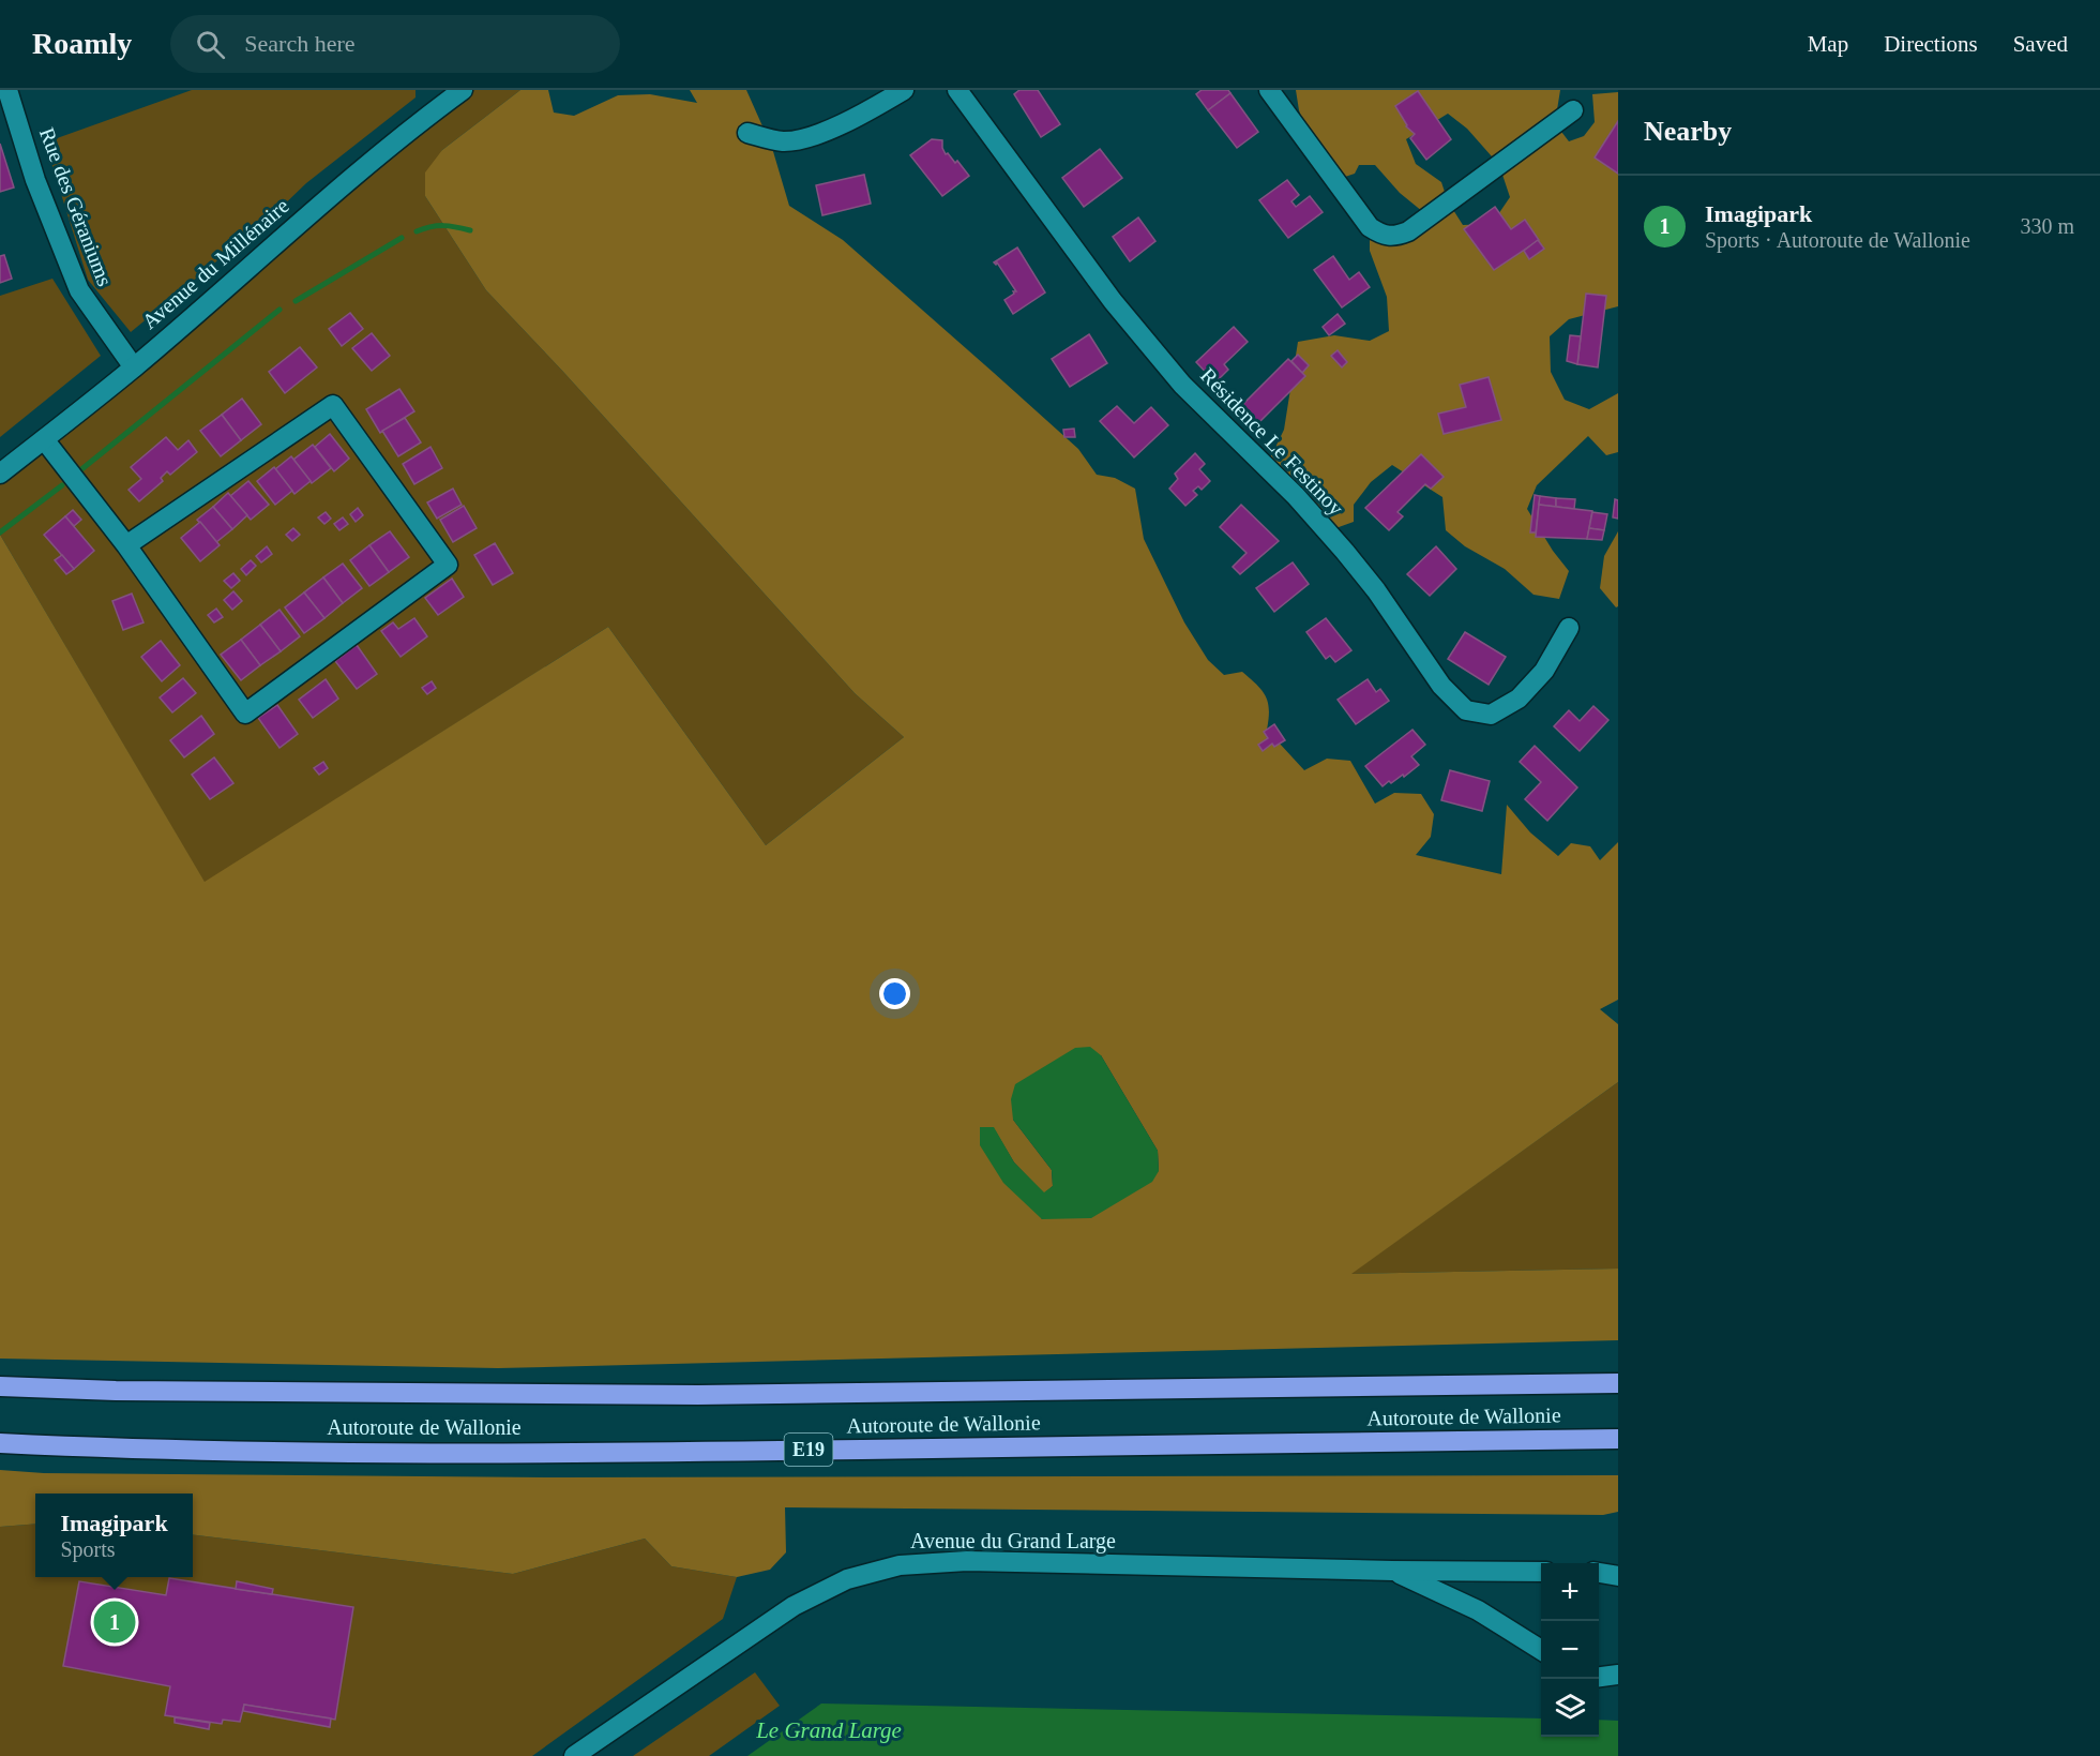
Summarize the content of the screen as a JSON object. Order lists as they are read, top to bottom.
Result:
{
  "streets": {
    "highway": ["Autoroute de Wallonie", "E19"],
    "street": [
      "Rue des Géraniums",
      "Avenue du Millénaire",
      "Résidence Le Festinoy",
      "Avenue du Grand Large"
    ]
  },
  "crossings": [
    ["Rue des Géraniums", "Avenue du Millénaire"]
  ],
  "water": ["Le Grand Large"],
  "page": {
    "header": "Roamly",
    "search": "Search here",
    "nav": ["Map", "Directions", "Saved"],
    "heading": "Nearby",
    "list": [
      {
        "mark": "1",
        "name": "Imagipark",
        "note": "Sports · Autoroute de Wallonie",
        "value": "330 m"
      }
    ],
    "popup": ["Imagipark", "Sports"],
    "map_buttons": ["+", "−"],
    "pins": "1"
  }
}
